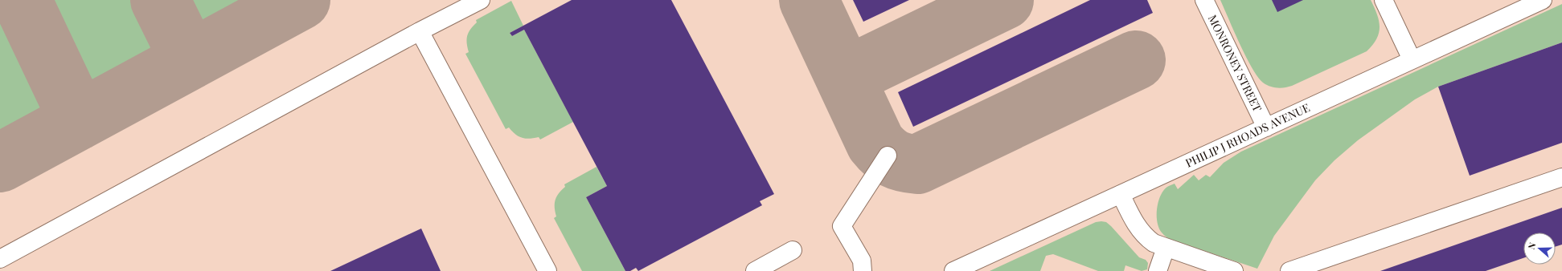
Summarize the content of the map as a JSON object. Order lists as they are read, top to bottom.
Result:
{
  "streets": {
    "lane": ["MONRONEY STREET", "PHILIP J RHOADS AVENUE"]
  },
  "crossings": [
    ["MONRONEY STREET", "PHILIP J RHOADS AVENUE"]
  ],
  "north": "left"
}
